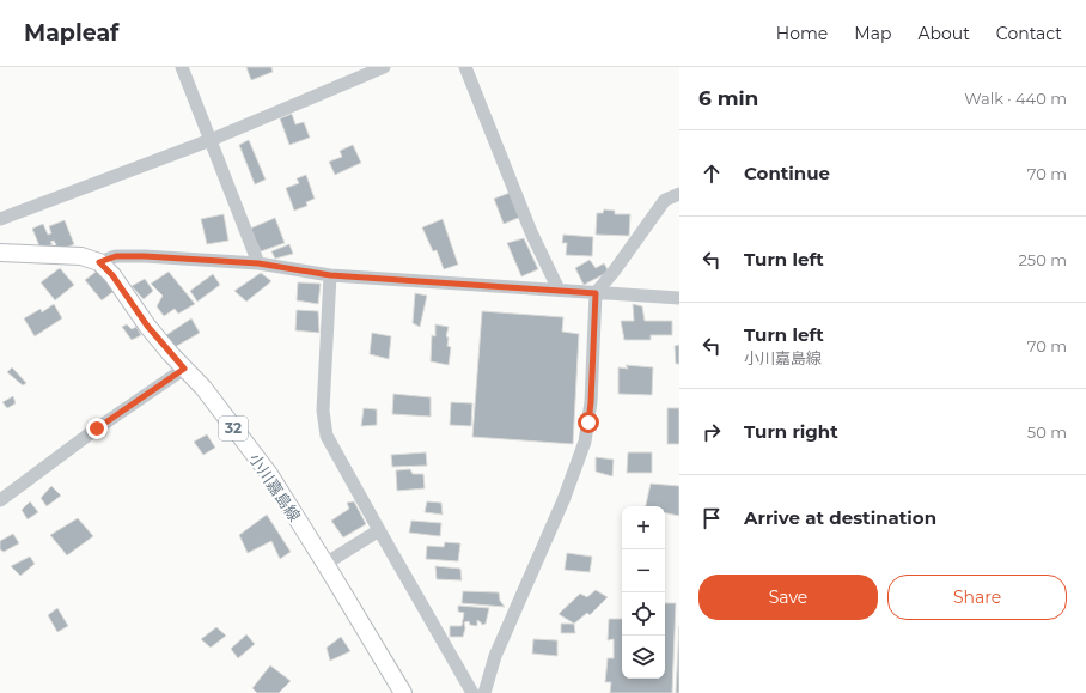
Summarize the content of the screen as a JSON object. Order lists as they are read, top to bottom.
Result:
{
  "streets": {
    "main road": ["32", "小川嘉島線"]
  },
  "page": {
    "header": "Mapleaf",
    "nav": [
      "Home",
      "Map",
      "About",
      "Contact"
    ],
    "heading": ["6 min", "Walk · 440 m"],
    "list": [
      ["Continue", "70 m"],
      ["Turn left", "250 m"],
      ["Turn left", "小川嘉島線", "70 m"],
      ["Turn right", "50 m"],
      "Arrive at destination"
    ],
    "map_buttons": ["+", "−"],
    "buttons": ["Save", "Share"]
  }
}
